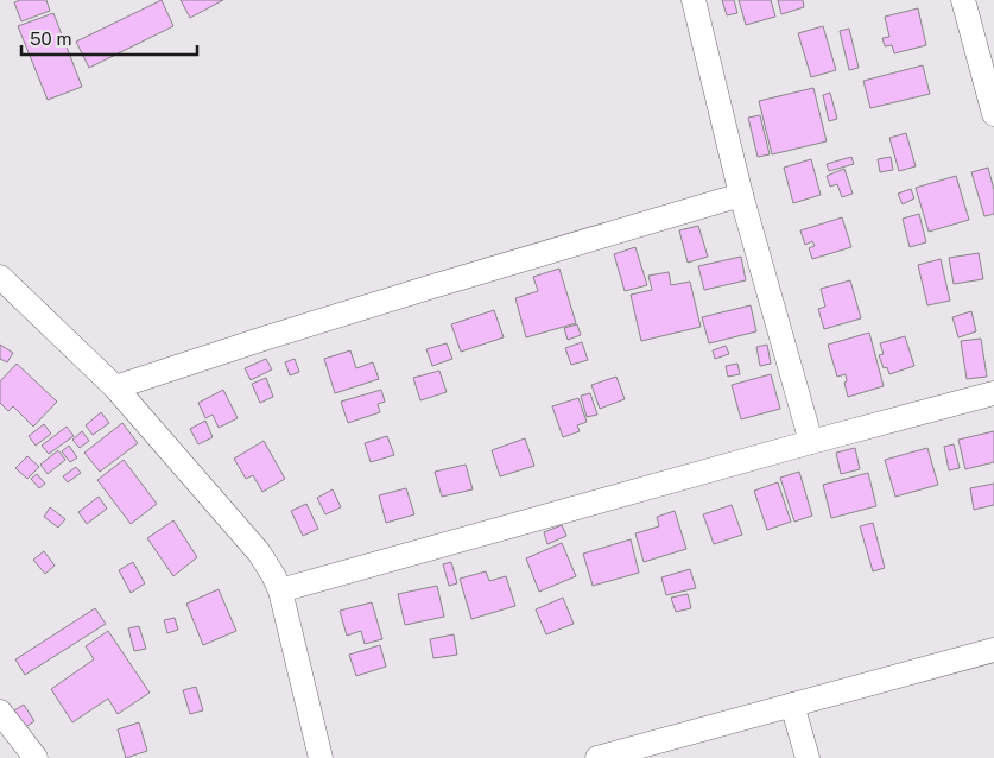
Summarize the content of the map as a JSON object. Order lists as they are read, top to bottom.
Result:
{
  "scale_bar": "50 m"
}
